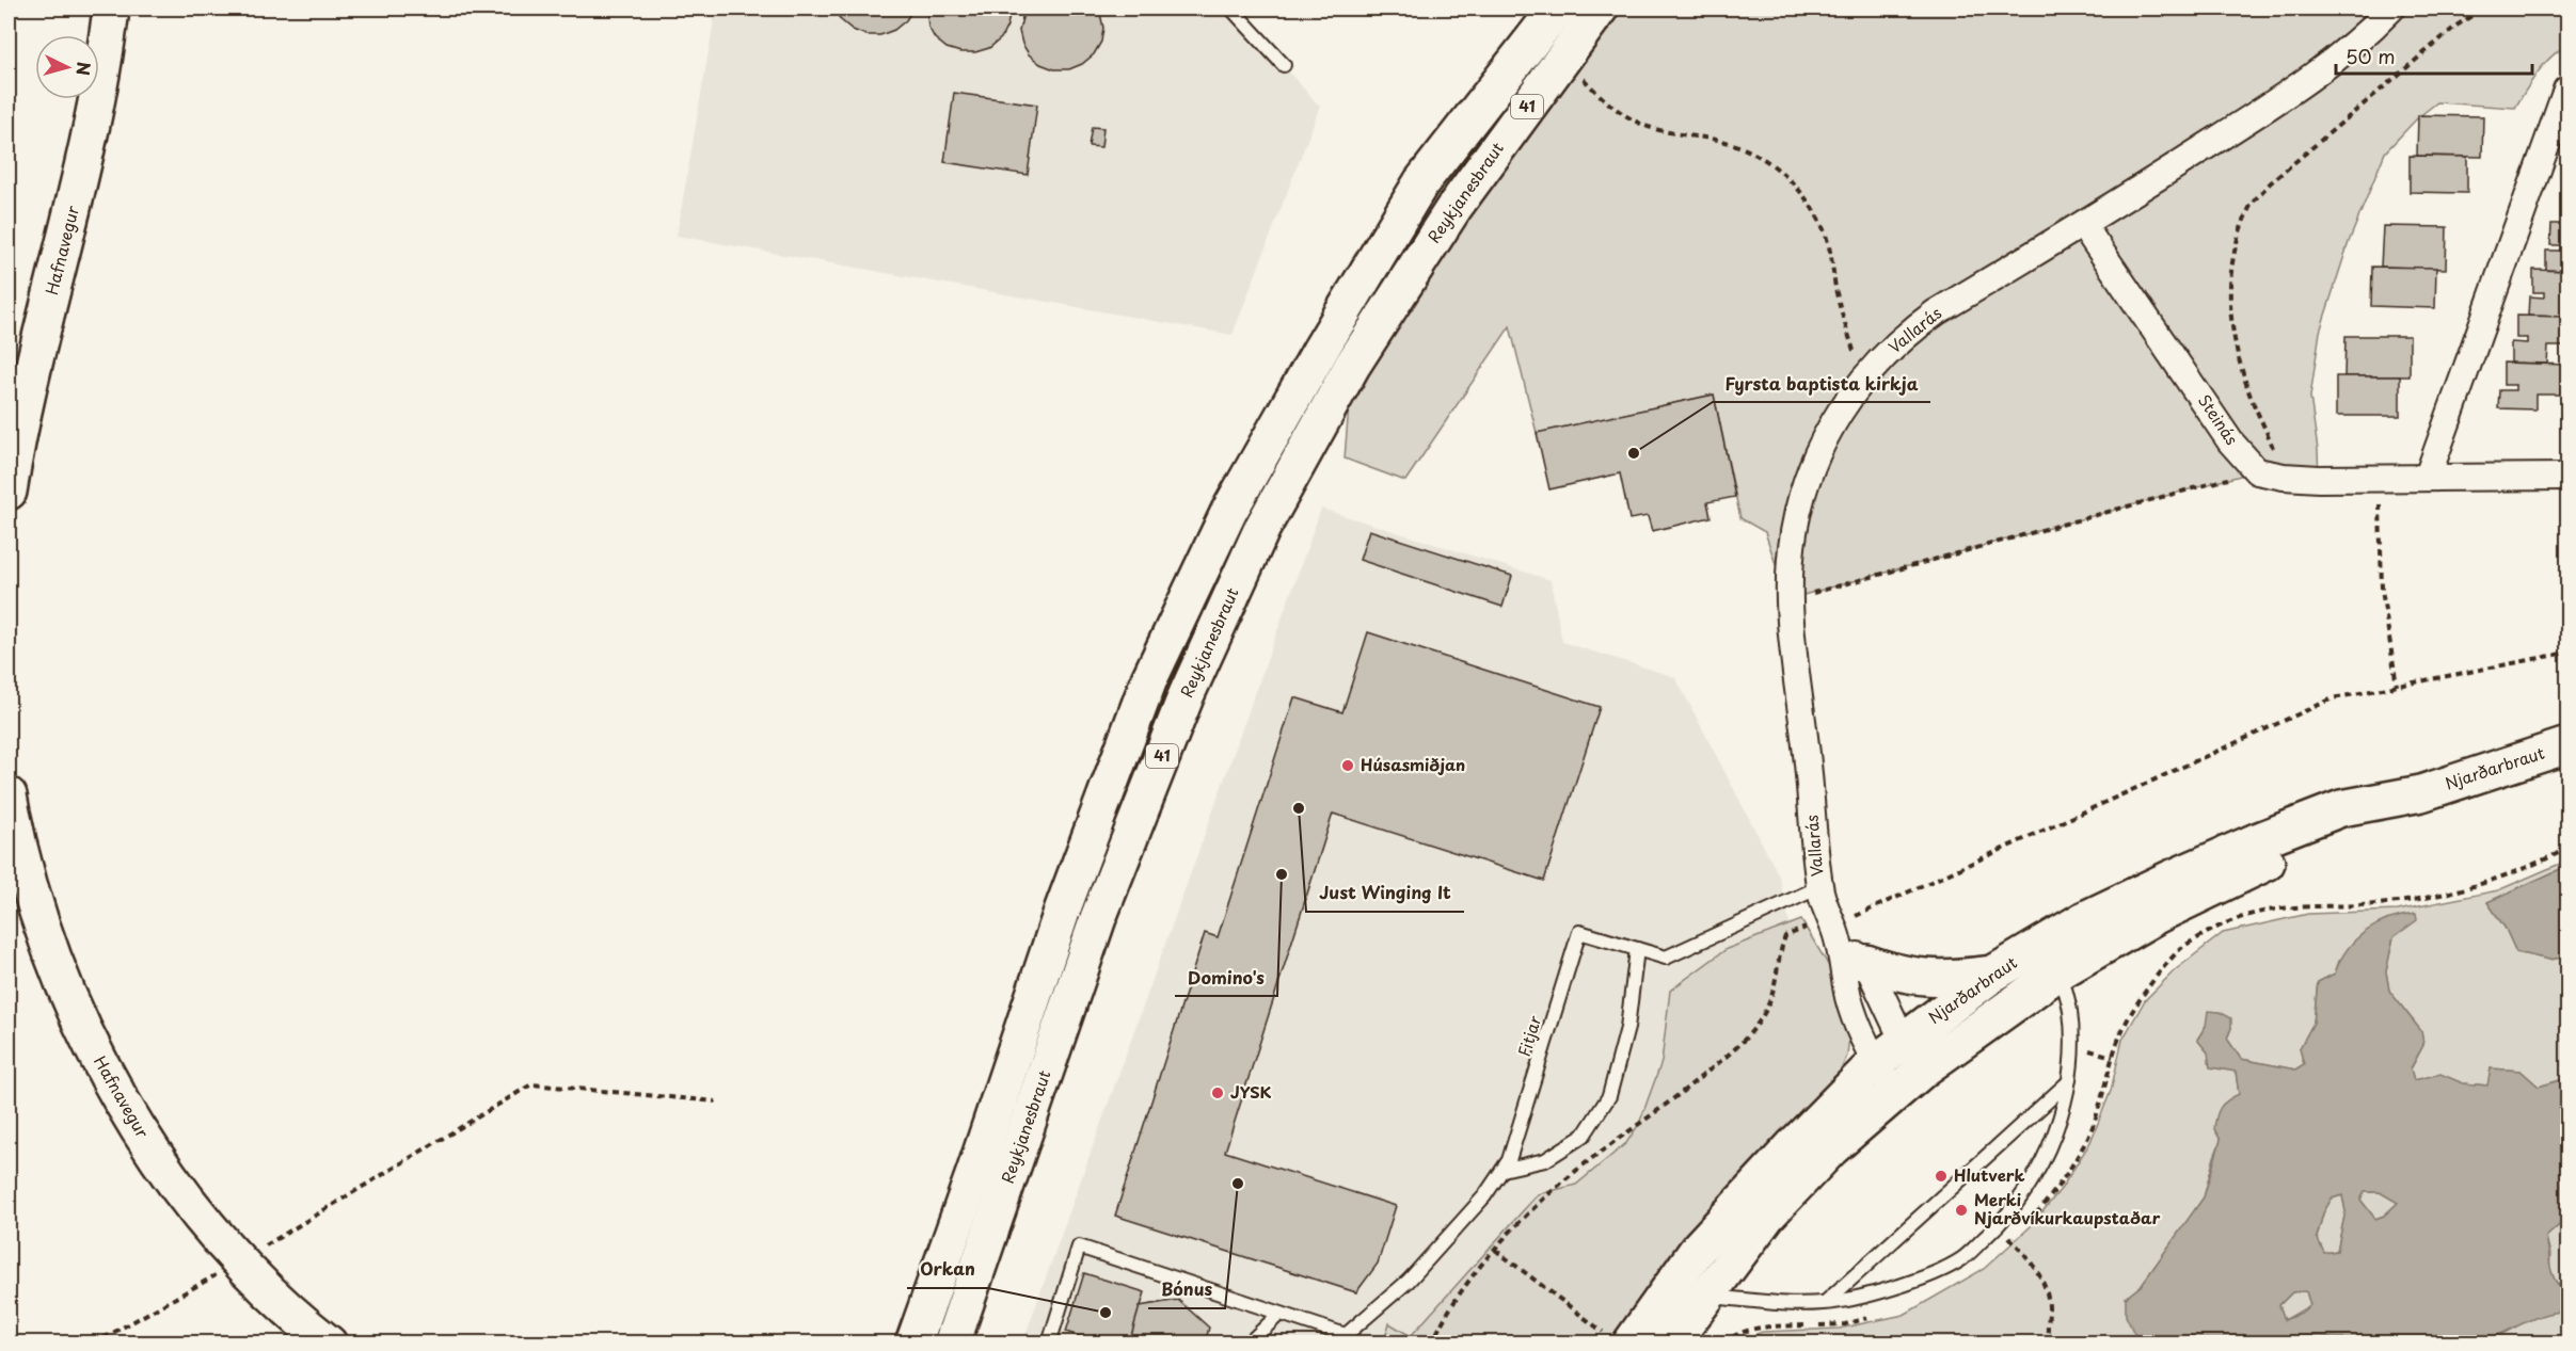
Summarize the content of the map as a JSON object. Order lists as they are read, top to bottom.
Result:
{
  "streets": {
    "main road": [
      "41",
      "Reykjanesbraut",
      "Hafnavegur",
      "Njarðarbraut"
    ],
    "street": ["Vallarás", "Steinás"],
    "lane": ["Fitjar"]
  },
  "crossings": [
    ["Vallarás", "Steinás"],
    ["Vallarás", "Njarðarbraut"],
    ["Vallarás", "Fitjar"]
  ],
  "places": [
    "Fyrsta baptista kirkja",
    "Húsasmiðjan",
    "Just Winging It",
    "Domino's",
    "JYSK",
    "Hlutverk",
    "Bónus",
    "Merki Njarðvíkurkaupstaðar",
    "Orkan"
  ],
  "scale_bar": "50 m",
  "north": "right"
}
